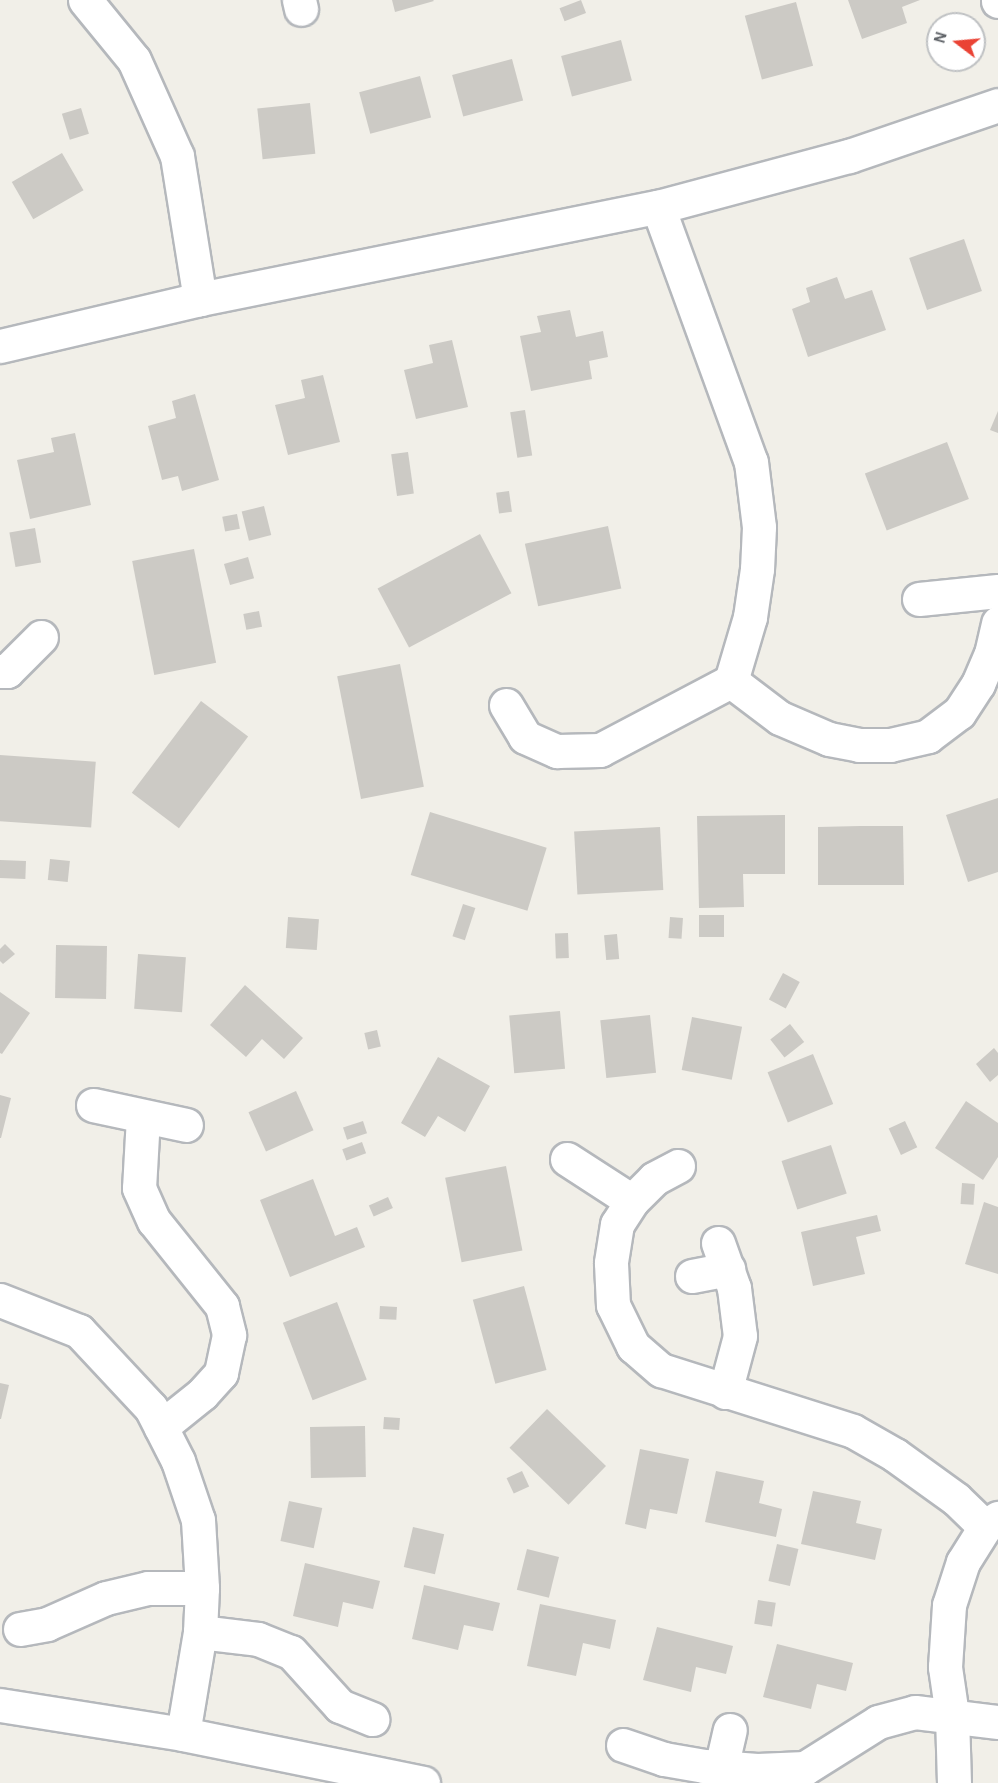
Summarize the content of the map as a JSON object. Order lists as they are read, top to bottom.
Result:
{
  "north": "left"
}
